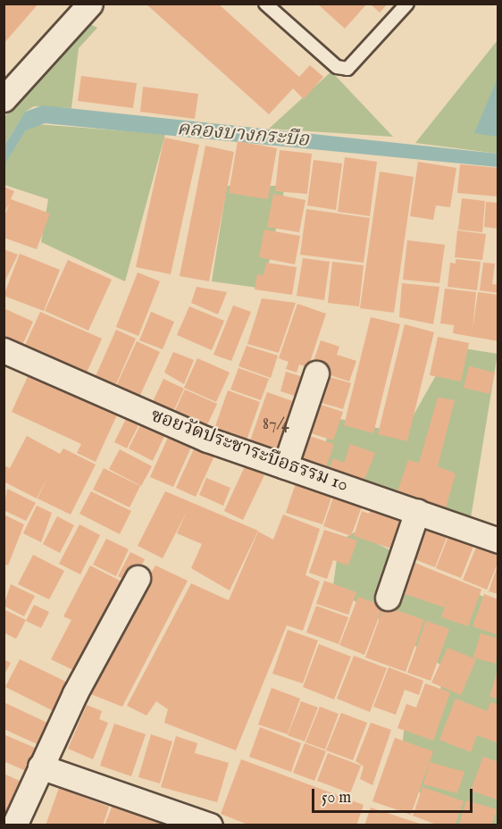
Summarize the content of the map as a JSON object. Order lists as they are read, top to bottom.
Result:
{
  "streets": {
    "street": ["ซอยวัดประชาระบือธรรม 10"]
  },
  "water": ["คลองบางกระบือ"],
  "house_numbers": ["87/4"],
  "scale_bar": "50 m"
}
